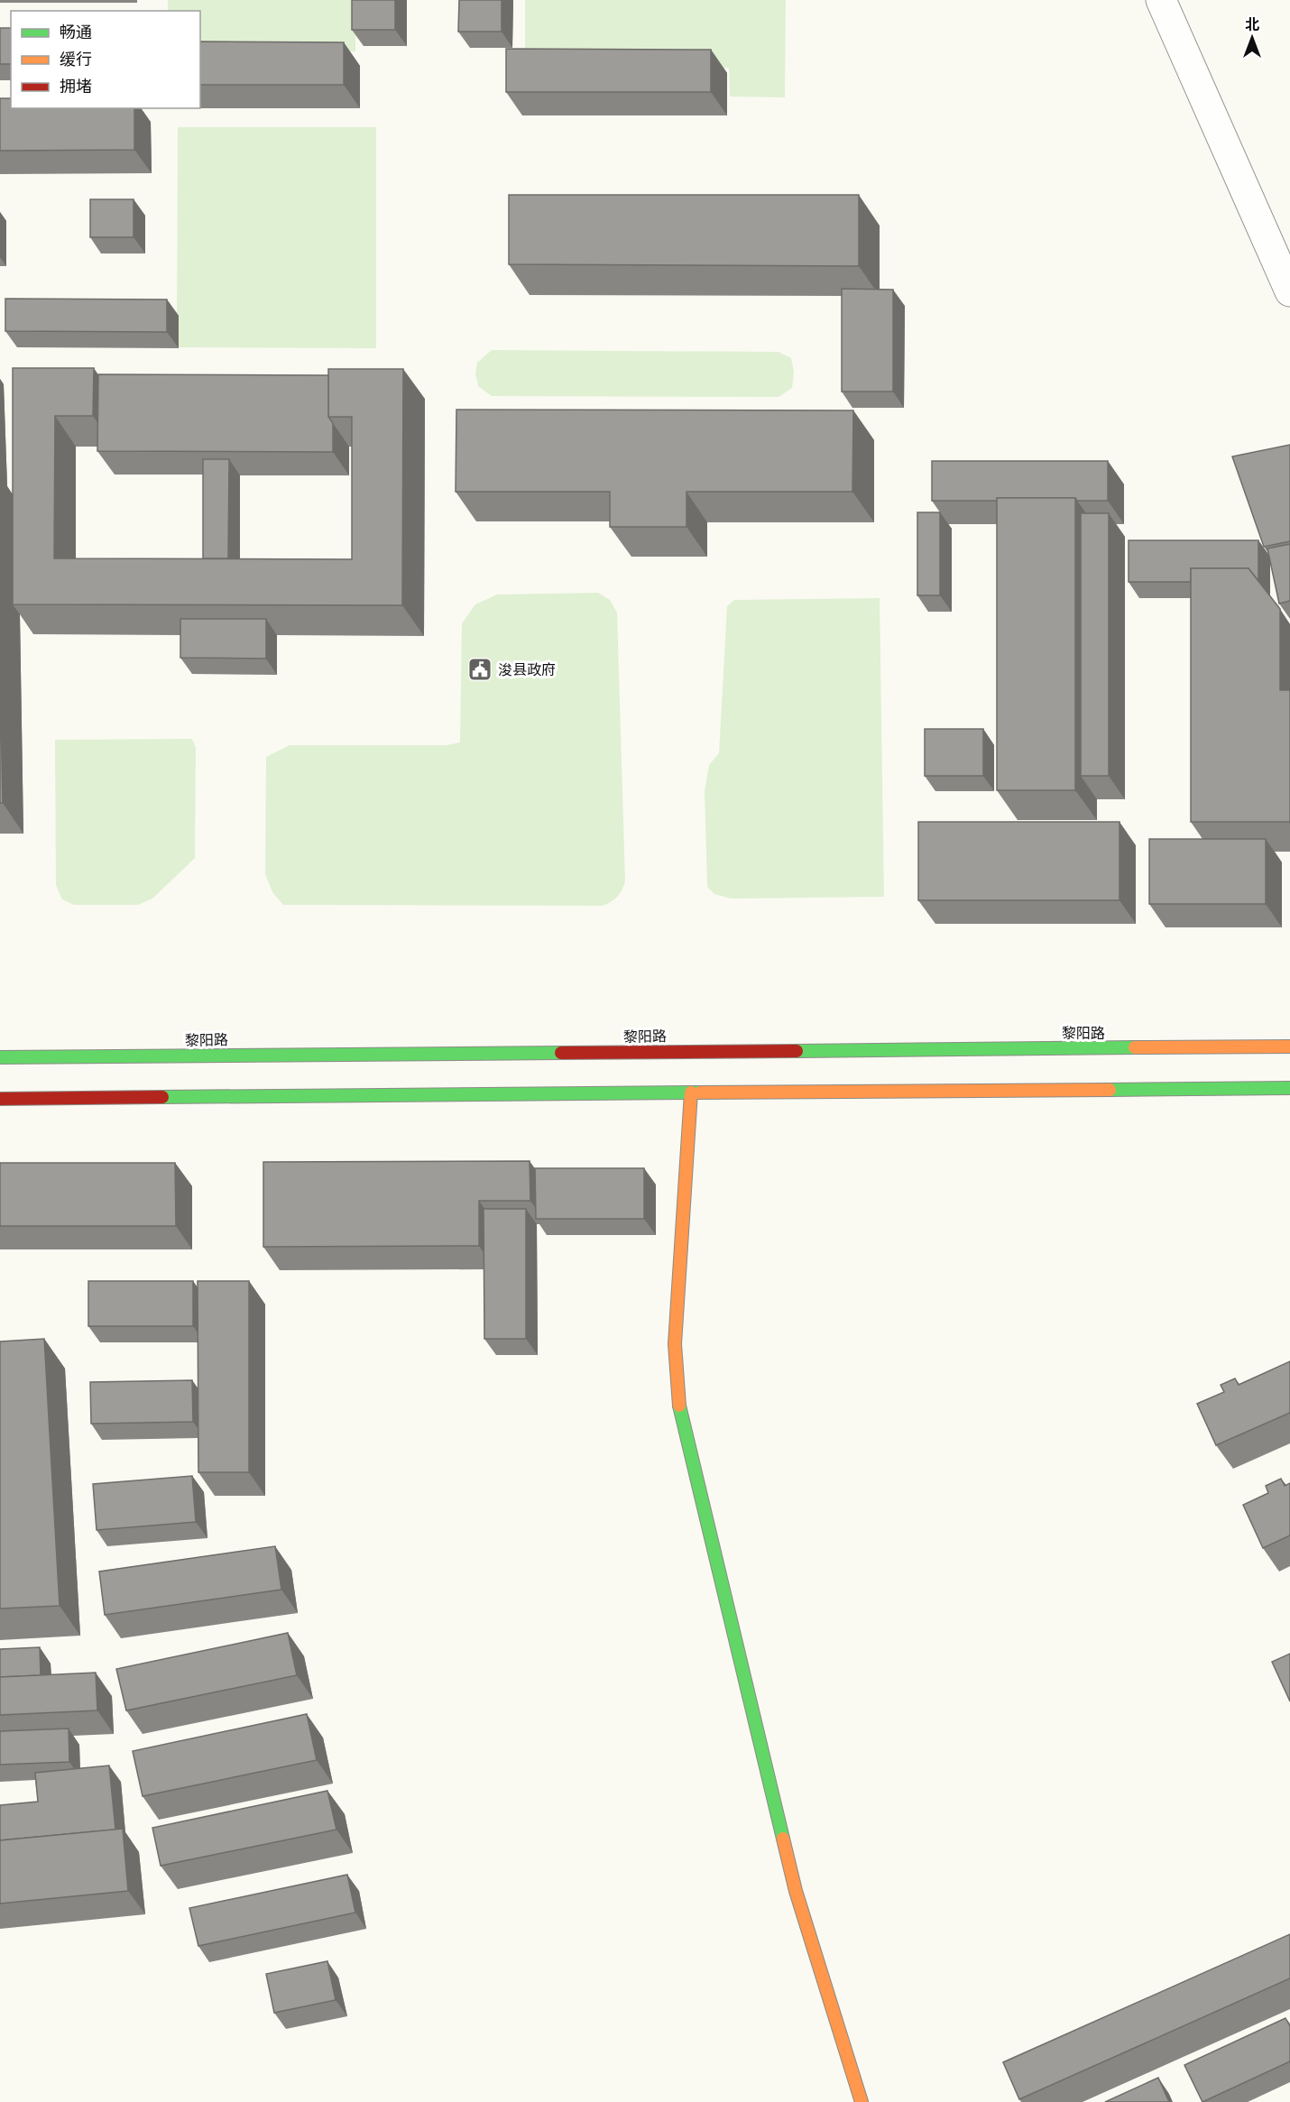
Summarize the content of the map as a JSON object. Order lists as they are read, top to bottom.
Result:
{
  "streets": {
    "main road": ["黎阳路"]
  },
  "places": {
    "public building": ["浚县政府"]
  },
  "legend": ["畅通", "缓行", "拥堵"],
  "north": "top"
}
